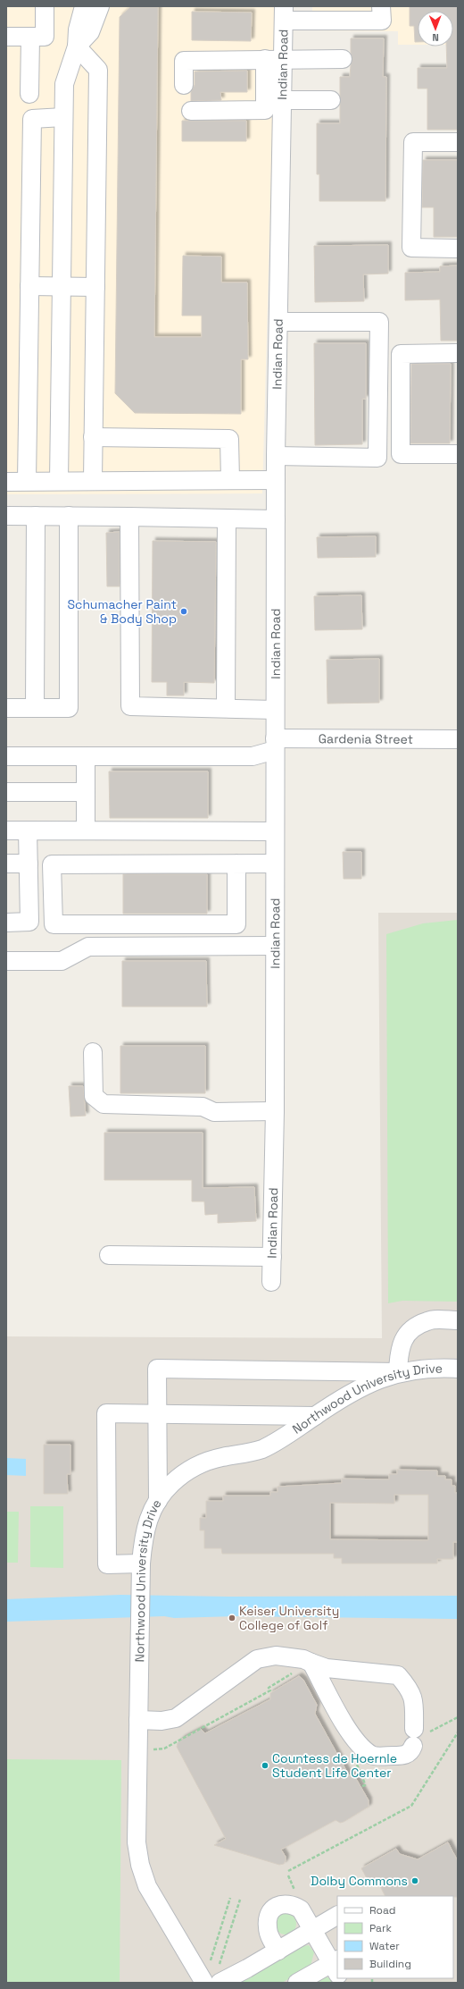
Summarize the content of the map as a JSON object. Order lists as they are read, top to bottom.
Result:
{
  "streets": {
    "street": ["Indian Road", "Gardenia Street", "Northwood University Drive"]
  },
  "crossings": [
    ["Indian Road", "Gardenia Street"]
  ],
  "places": [
    "Schumacher Paint & Body Shop",
    "Keiser University College of Golf",
    "Countess de Hoernle Student Life Center",
    "Dolby Commons"
  ],
  "legend": [
    "Road",
    "Park",
    "Water",
    "Building"
  ],
  "north": "bottom"
}
